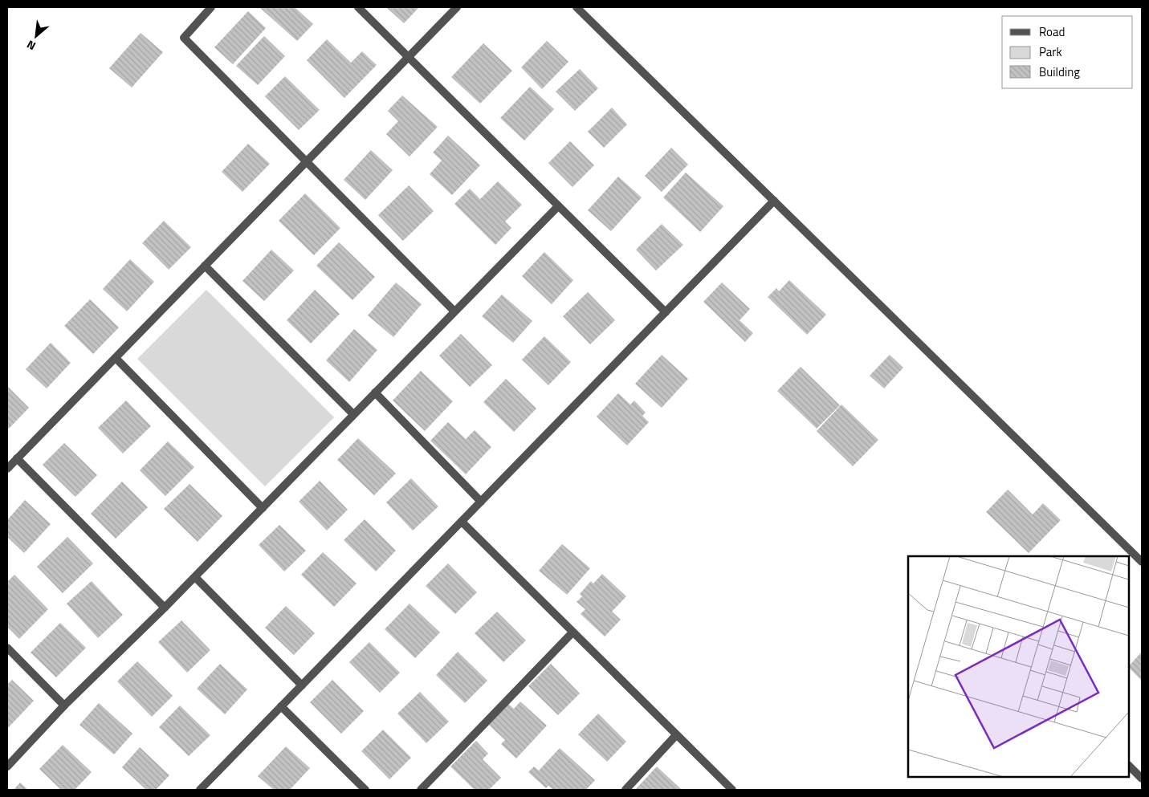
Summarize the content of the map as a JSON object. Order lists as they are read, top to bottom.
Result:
{
  "legend": ["Road", "Park", "Building"],
  "north": "bottom left"
}
